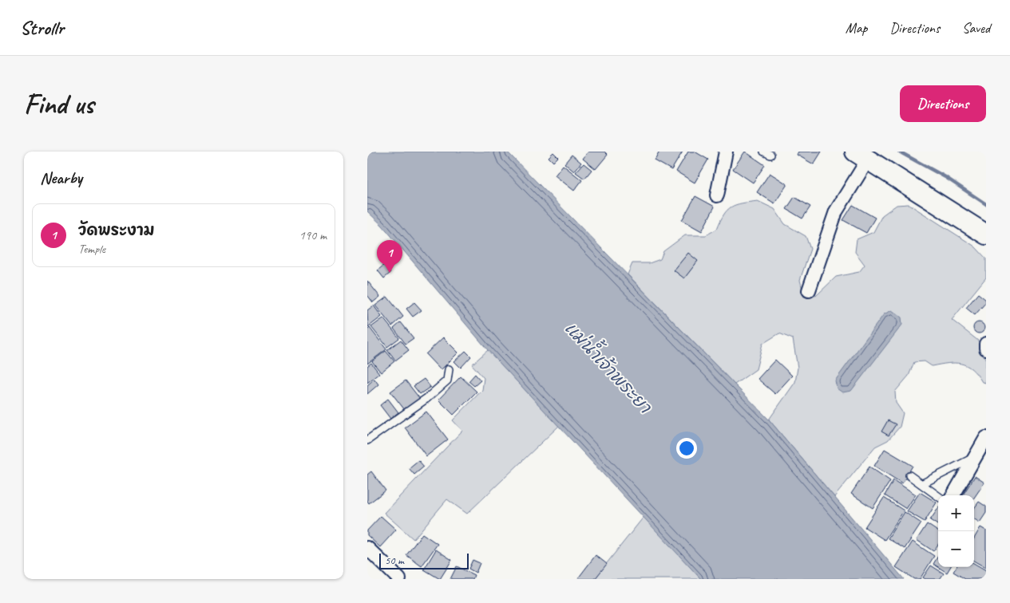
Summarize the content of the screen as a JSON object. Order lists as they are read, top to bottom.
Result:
{
  "water": ["แม่น้ำเจ้าพระยา"],
  "scale_bar": "50 m",
  "page": {
    "header": "Strollr",
    "nav": ["Map", "Directions", "Saved"],
    "buttons": "Directions",
    "title": "Find us",
    "heading": "Nearby",
    "list": [
      {
        "mark": "1",
        "name": "วัดพระงาม",
        "note": "Temple",
        "value": "190 m"
      }
    ],
    "pins": "1",
    "map_buttons": ["+", "−"],
    "scale": "50 m"
  }
}
